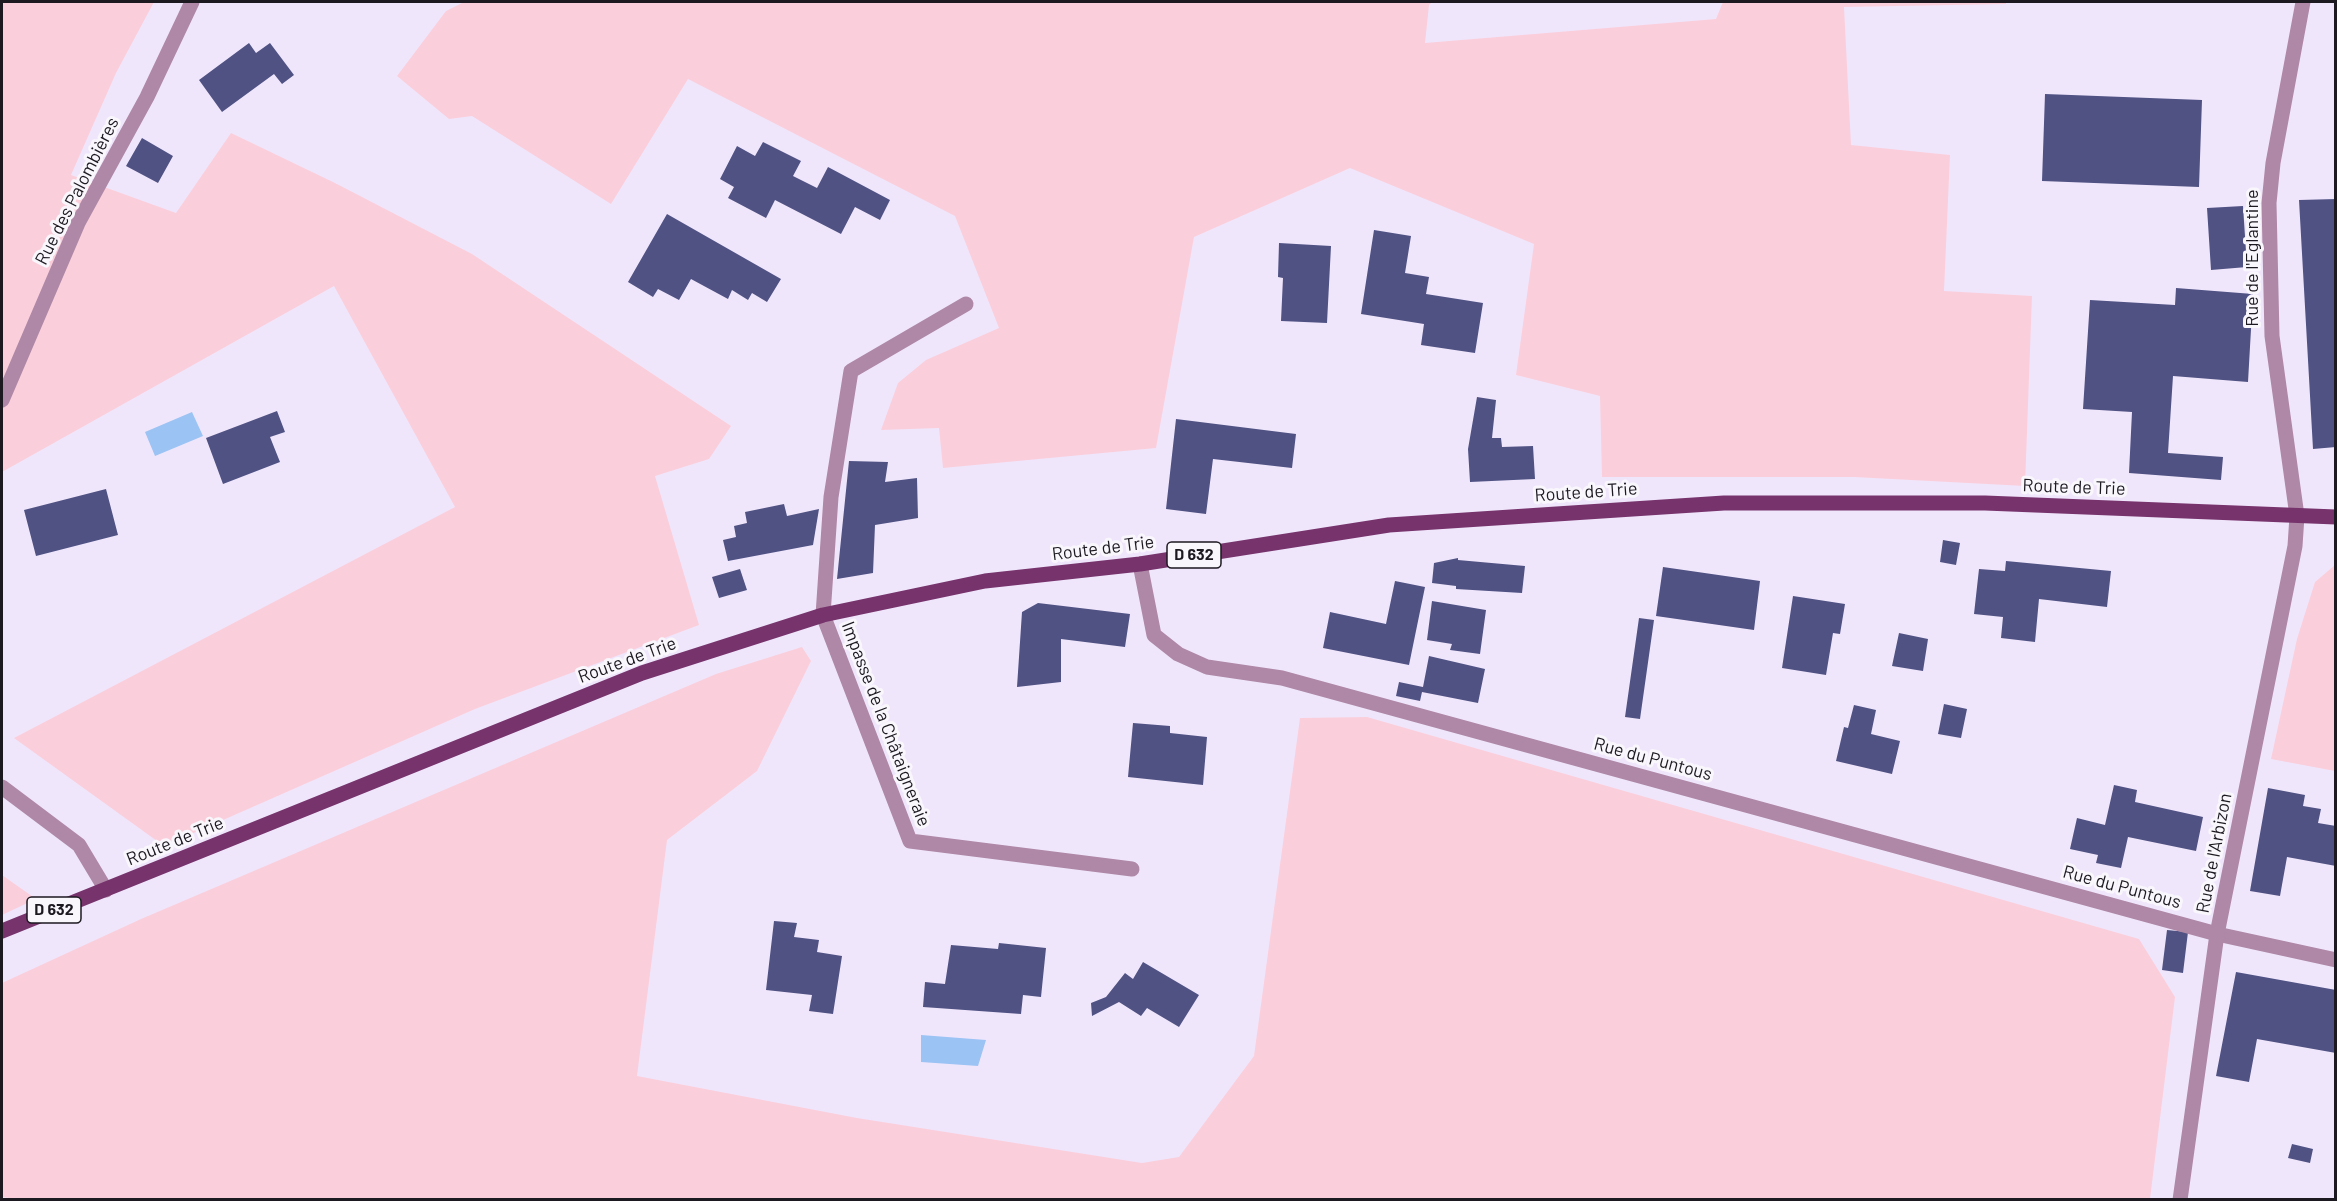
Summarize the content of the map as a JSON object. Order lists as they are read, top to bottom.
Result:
{
  "streets": {
    "main road": ["Route de Trie", "D 632"],
    "street": [
      "Rue des Palombières",
      "Rue de l'Eglantine",
      "Impasse de la Châtaigneraie",
      "Rue du Puntous",
      "Rue de l'Arbizon"
    ]
  },
  "crossings": [
    ["Rue de l'Eglantine", "Route de Trie"],
    ["Rue de l'Eglantine", "Rue de l'Arbizon"],
    ["Route de Trie", "D 632"],
    ["Route de Trie", "Impasse de la Châtaigneraie"],
    ["Route de Trie", "Rue du Puntous"],
    ["Route de Trie", "Rue de l'Arbizon"],
    ["Rue du Puntous", "Rue de l'Arbizon"]
  ]
}
